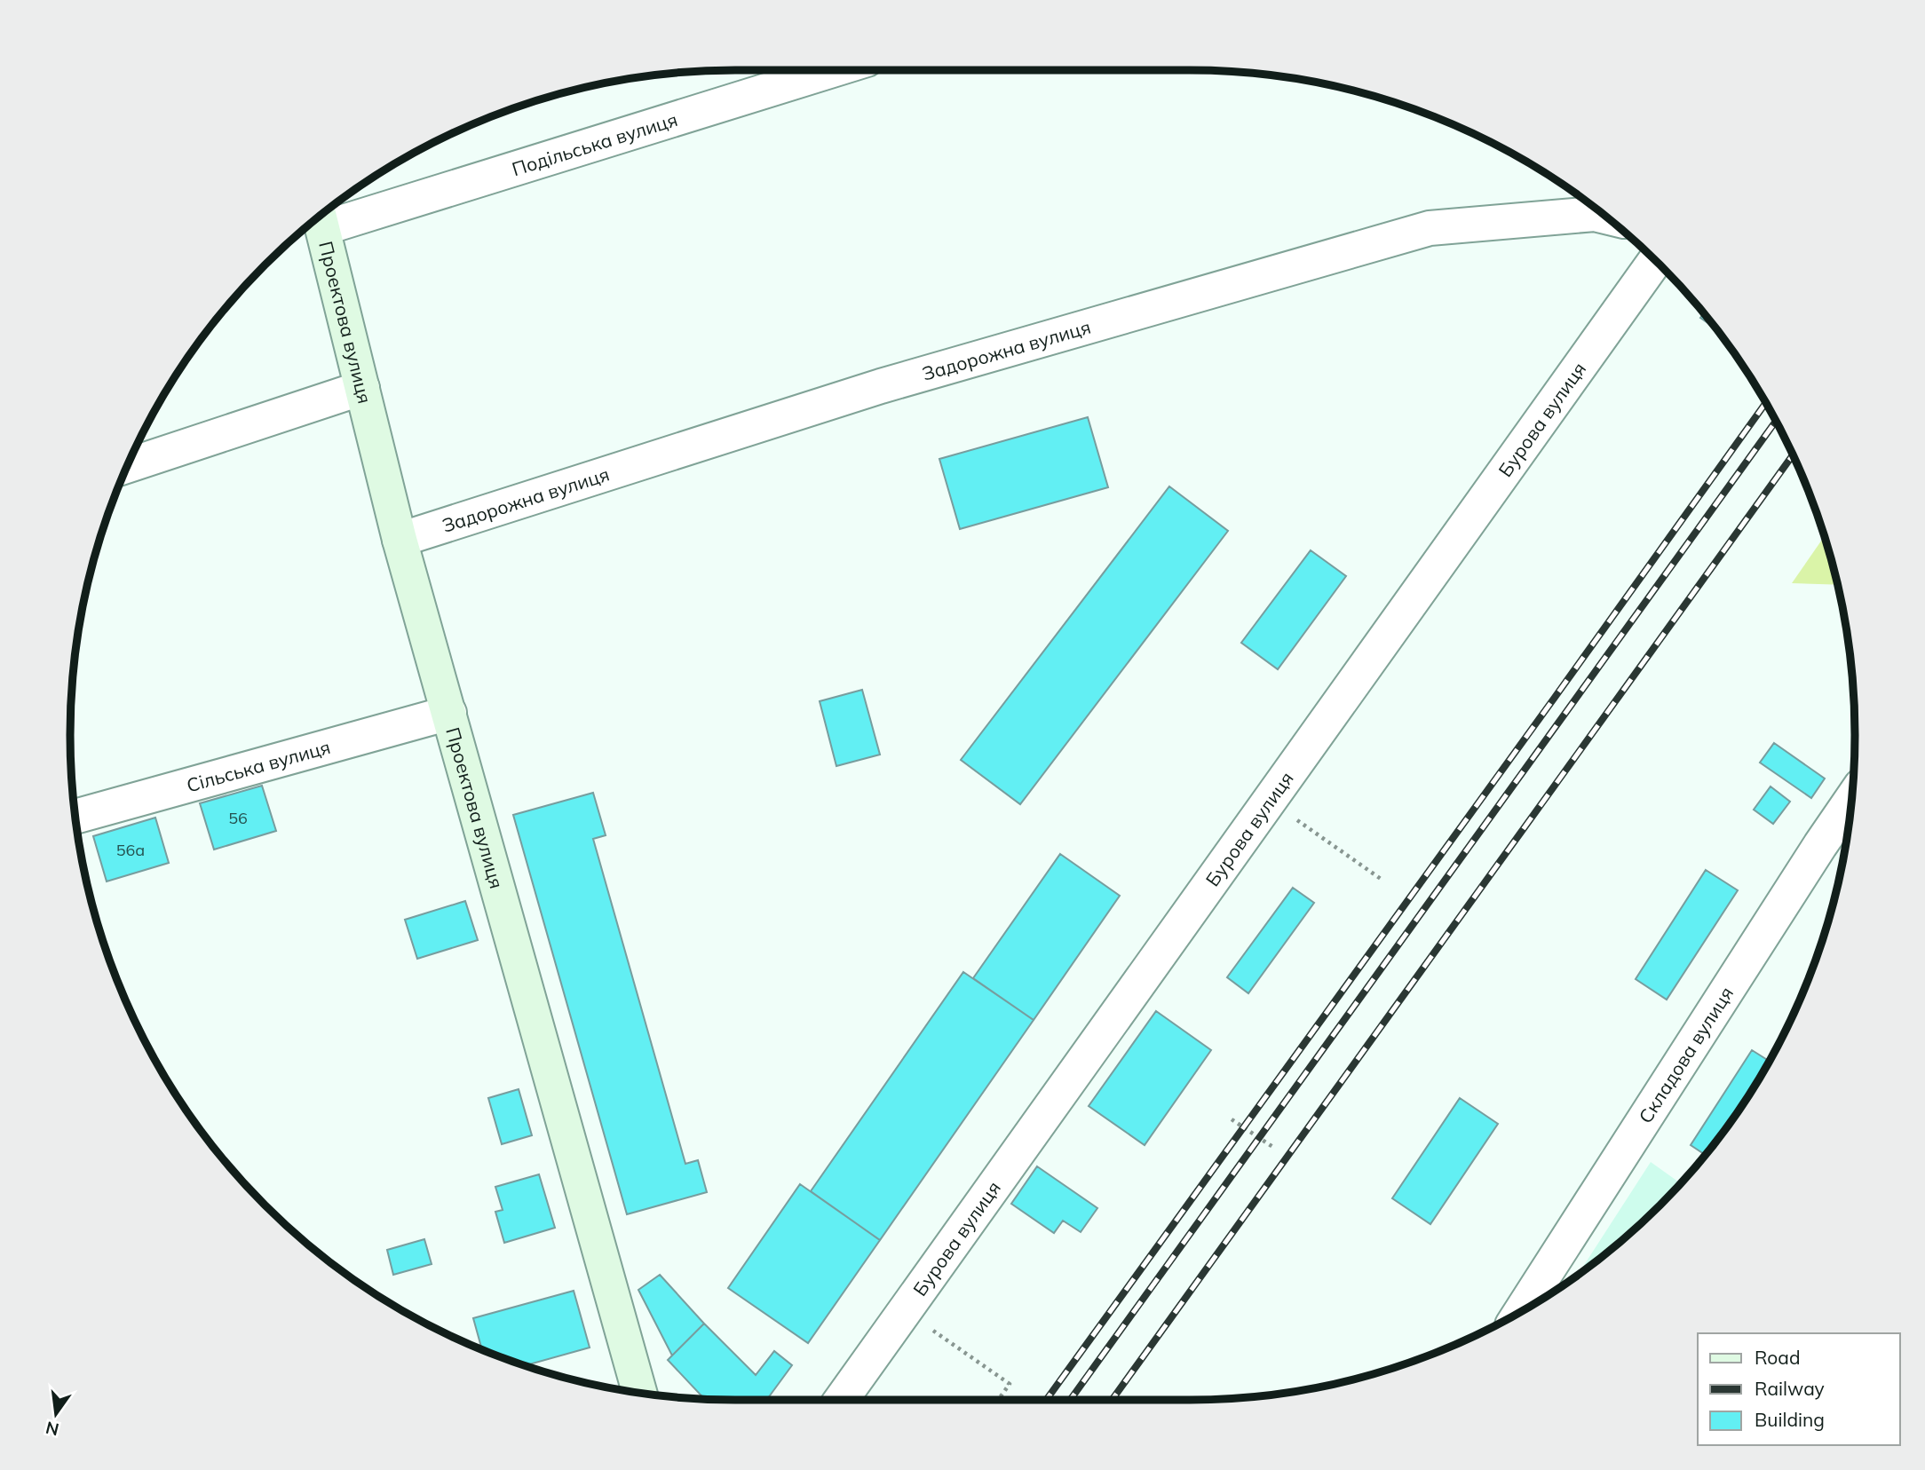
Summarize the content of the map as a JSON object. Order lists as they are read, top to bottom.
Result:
{
  "streets": {
    "main road": ["Проектова вулиця"],
    "street": [
      "Подільська вулиця",
      "Задорожна вулиця",
      "Бурова вулиця",
      "Сільська вулиця",
      "Складова вулиця"
    ]
  },
  "crossings": [
    ["Подільська вулиця", "Проектова вулиця"],
    ["Проектова вулиця", "Задорожна вулиця"],
    ["Проектова вулиця", "Сільська вулиця"]
  ],
  "house_numbers": ["56", "56а"],
  "legend": ["Road", "Railway", "Building"],
  "north": "bottom"
}
